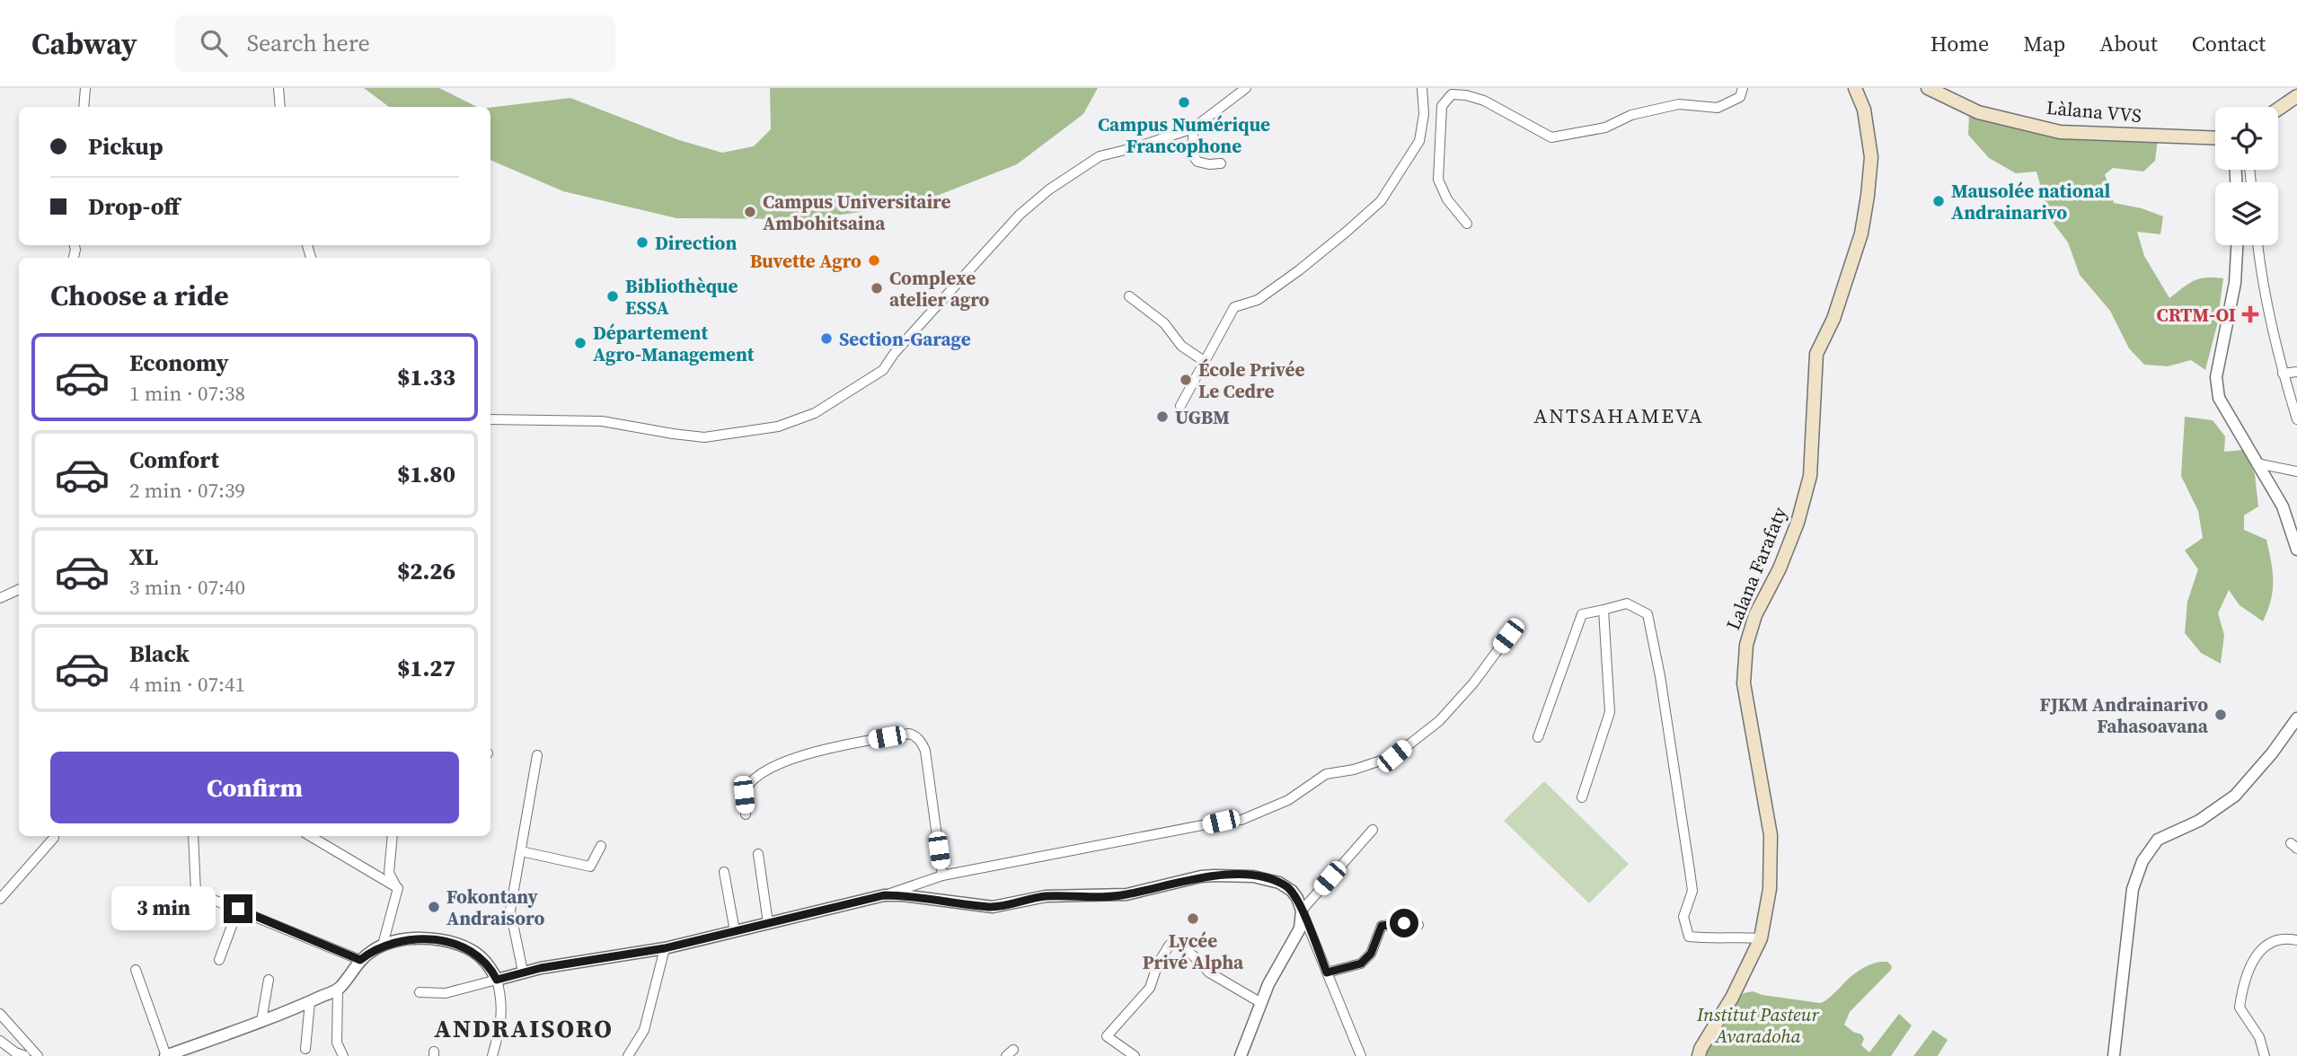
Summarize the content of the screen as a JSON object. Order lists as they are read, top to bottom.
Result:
{
  "streets": {
    "main road": ["Làlana VVS", "Lalana Farafaty"]
  },
  "districts": ["ANTSAHAMEVA", "ANDRAISORO"],
  "parks": ["Institut Pasteur Avaradoha"],
  "places": {
    "other": [
      "Campus Numérique Francophone",
      "Mausolée national Andrainarivo",
      "Campus Universitaire Ambohitsaina",
      "Direction",
      "Buvette Agro",
      "Complexe atelier agro",
      "Bibliothèque ESSA",
      "Section-Garage",
      "Département Agro-Management",
      "École Privée Le Cedre",
      "UGBM",
      "FJKM Andrainarivo Fahasoavana",
      "Fokontany Andraisoro",
      "Lycée Privé Alpha"
    ],
    "health": ["CRTM-OI"]
  },
  "page": {
    "header": "Cabway",
    "search": "Search here",
    "nav": [
      "Home",
      "Map",
      "About",
      "Contact"
    ],
    "banner": ["Pickup", "Drop-off"],
    "heading": "Choose a ride",
    "list": [
      {
        "name": "Economy",
        "note": "1 min · 07:38",
        "value": "$1.33"
      },
      {
        "name": "Comfort",
        "note": "2 min · 07:39",
        "value": "$1.80"
      },
      {
        "name": "XL",
        "note": "3 min · 07:40",
        "value": "$2.26"
      },
      {
        "name": "Black",
        "note": "4 min · 07:41",
        "value": "$1.27"
      }
    ],
    "buttons": "Confirm",
    "bubble": "3 min"
  }
}
